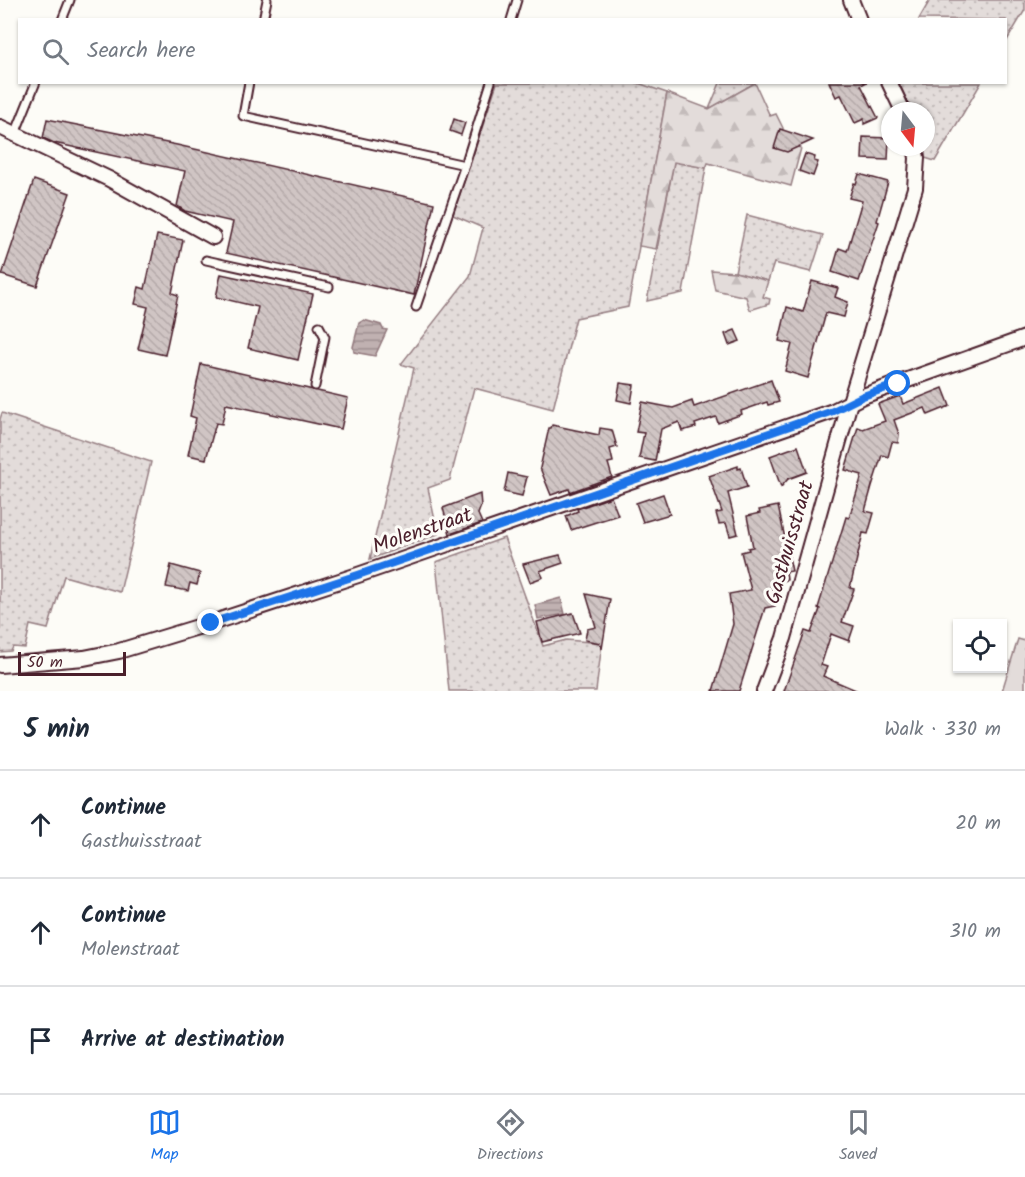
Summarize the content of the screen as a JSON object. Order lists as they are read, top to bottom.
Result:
{
  "streets": {
    "street": ["Molenstraat", "Gasthuisstraat"]
  },
  "crossings": [
    ["Molenstraat", "Gasthuisstraat"]
  ],
  "scale_bar": "50 m",
  "north": "bottom",
  "page": {
    "search": "Search here",
    "scale": "50 m",
    "heading": ["5 min", "Walk · 330 m"],
    "list": [
      ["Continue", "Gasthuisstraat", "20 m"],
      ["Continue", "Molenstraat", "310 m"],
      "Arrive at destination"
    ],
    "nav": ["Map", "Directions", "Saved"]
  }
}
